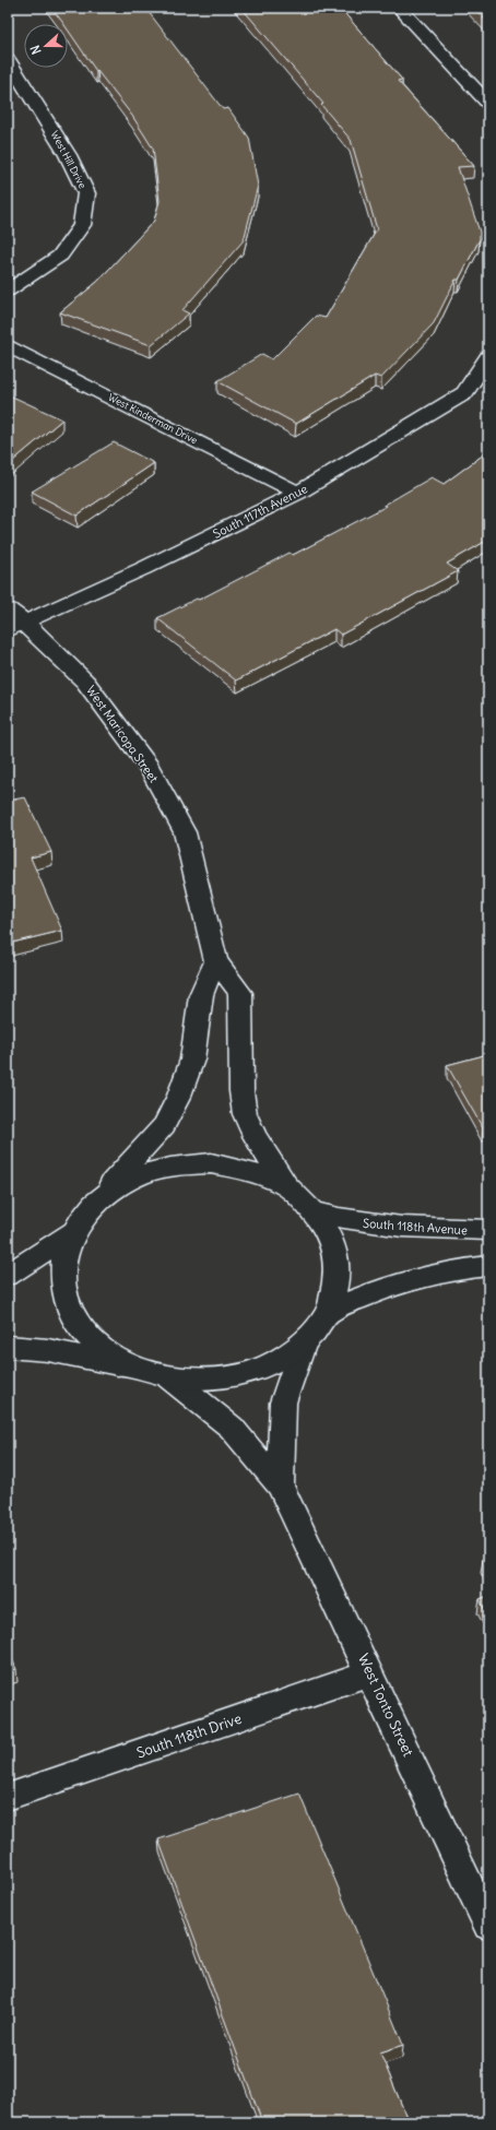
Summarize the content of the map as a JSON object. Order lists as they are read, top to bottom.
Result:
{
  "streets": {
    "street": [
      "West Hill Drive",
      "West Kinderman Drive",
      "South 117th Avenue",
      "West Maricopa Street",
      "South 118th Avenue",
      "West Tonto Street",
      "South 118th Drive"
    ]
  },
  "crossings": [
    ["West Kinderman Drive", "South 117th Avenue"],
    ["South 117th Avenue", "West Maricopa Street"],
    ["West Tonto Street", "South 118th Drive"]
  ],
  "north": "left"
}
